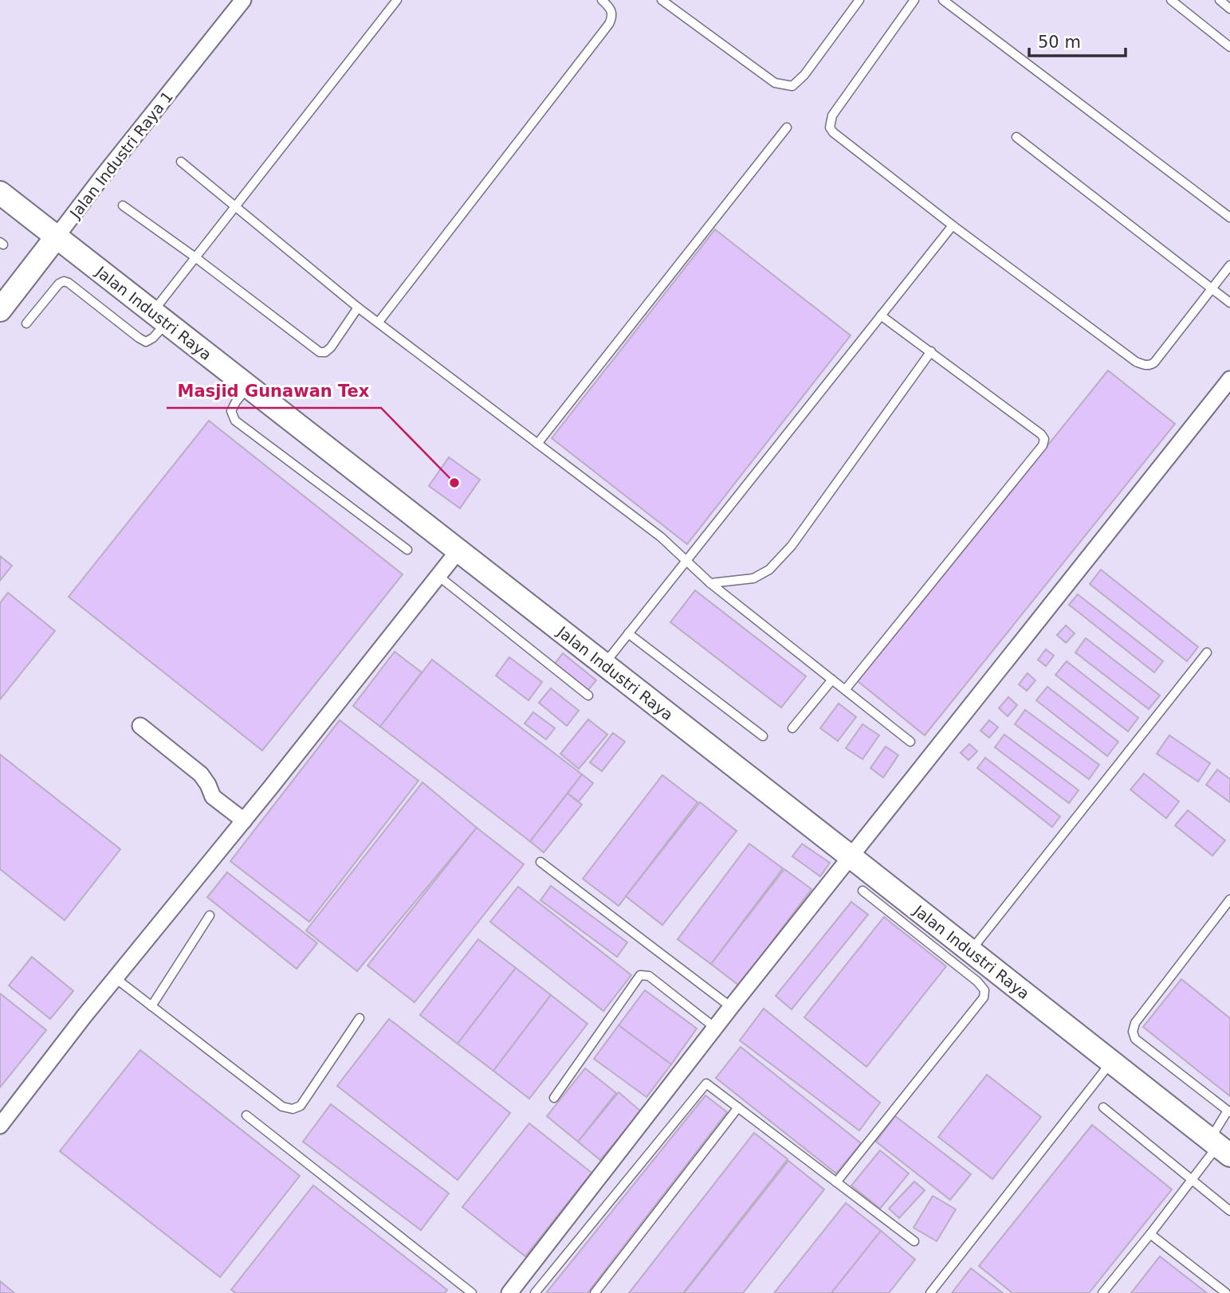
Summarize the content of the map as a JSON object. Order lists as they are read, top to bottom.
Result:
{
  "streets": {
    "street": ["Jalan Industri Raya 1", "Jalan Industri Raya"]
  },
  "crossings": [
    ["Jalan Industri Raya 1", "Jalan Industri Raya"]
  ],
  "places": ["Masjid Gunawan Tex"],
  "scale_bar": "50 m"
}
